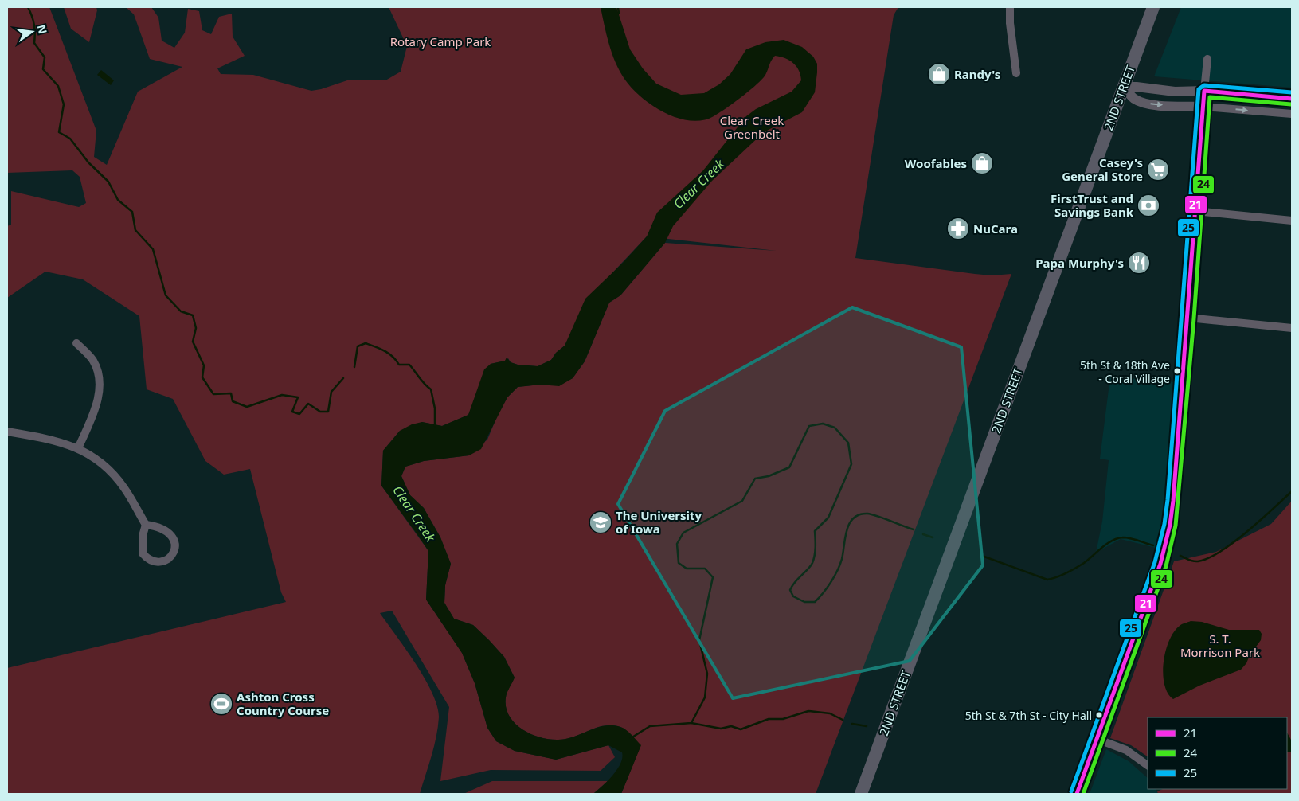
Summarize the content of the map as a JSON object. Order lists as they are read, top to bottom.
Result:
{
  "streets": {
    "main road": ["2ND STREET"]
  },
  "water": ["Clear Creek"],
  "parks": ["Rotary Camp Park", "Clear Creek Greenbelt", "S. T. Morrison Park"],
  "places": {
    "shop": ["Randy's", "Woofables"],
    "supermarket": ["Casey's General Store"],
    "bank": ["FirstTrust and Savings Bank"],
    "pharmacy": ["NuCara"],
    "restaurant": ["Papa Murphy's"],
    "other": ["5th St & 18th Ave - Coral Village", "5th St & 7th St - City Hall"],
    "school or university": ["The University of Iowa"],
    "sports": ["Ashton Cross Country Course"]
  },
  "lines": ["transit line 25", "transit line 21", "transit line 24"],
  "legend": ["21", "24", "25"],
  "north": "right"
}
